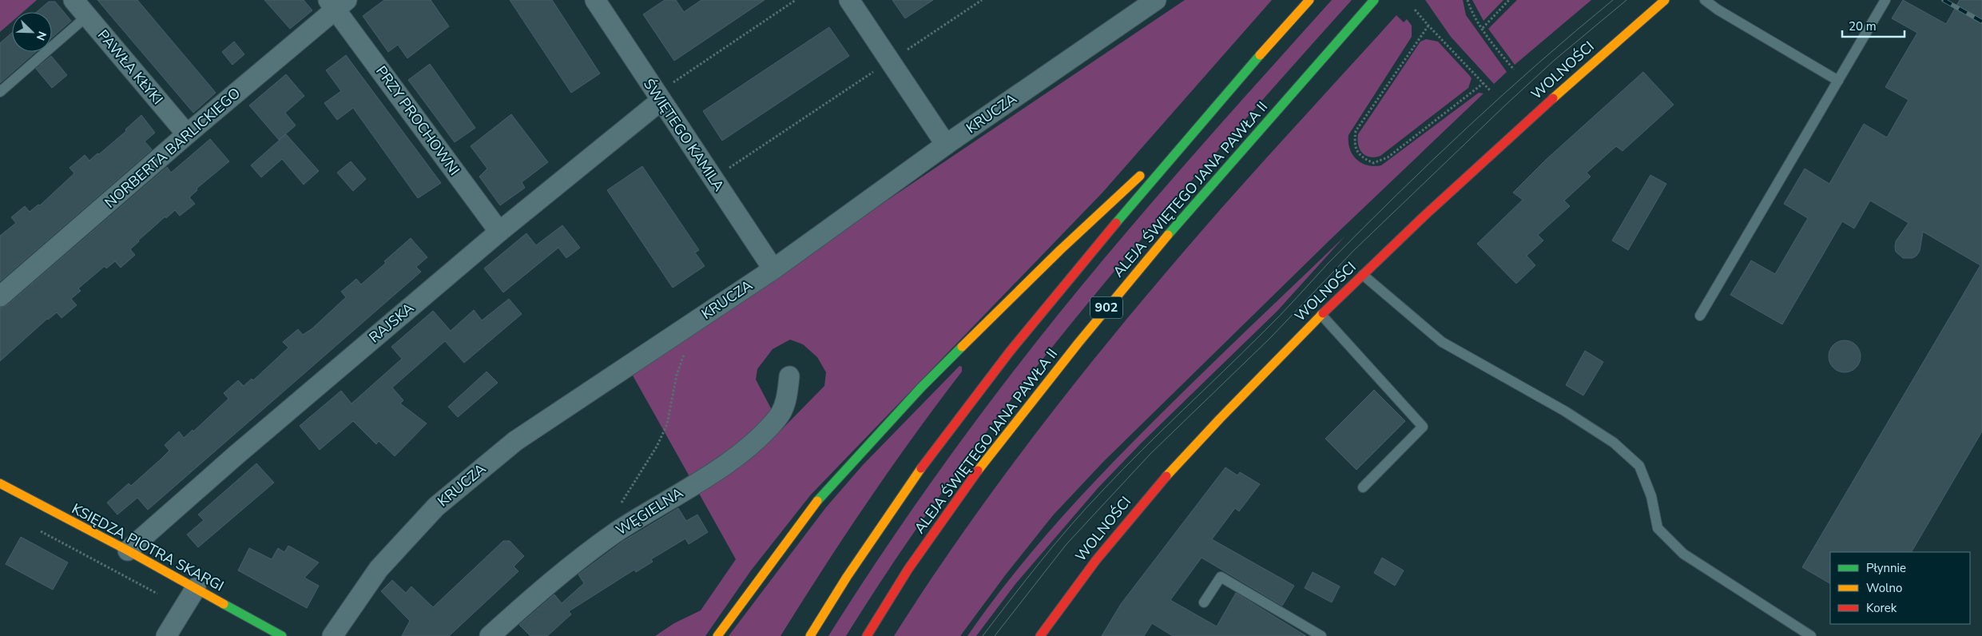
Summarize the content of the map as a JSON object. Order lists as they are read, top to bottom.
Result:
{
  "streets": {
    "main road": [
      "WOLNOŚCI",
      "ALEJA ŚWIĘTEGO JANA PAWŁA II",
      "902",
      "KSIĘDZA PIOTRA SKARGI"
    ],
    "street": [
      "PAWŁA KŁYKI",
      "KRUCZA",
      "PRZY PROCHOWNI",
      "ŚWIĘTEGO KAMILA",
      "NORBERTA BARLICKIEGO",
      "RAJSKA",
      "WĘGIELNA"
    ]
  },
  "crossings": [
    ["PAWŁA KŁYKI", "NORBERTA BARLICKIEGO"],
    ["KRUCZA", "ŚWIĘTEGO KAMILA"],
    ["PRZY PROCHOWNI", "NORBERTA BARLICKIEGO"],
    ["PRZY PROCHOWNI", "RAJSKA"],
    ["ŚWIĘTEGO KAMILA", "RAJSKA"],
    ["RAJSKA", "KSIĘDZA PIOTRA SKARGI"]
  ],
  "legend": ["Płynnie", "Wolno", "Korek"],
  "scale_bar": "20 m",
  "north": "bottom right"
}
